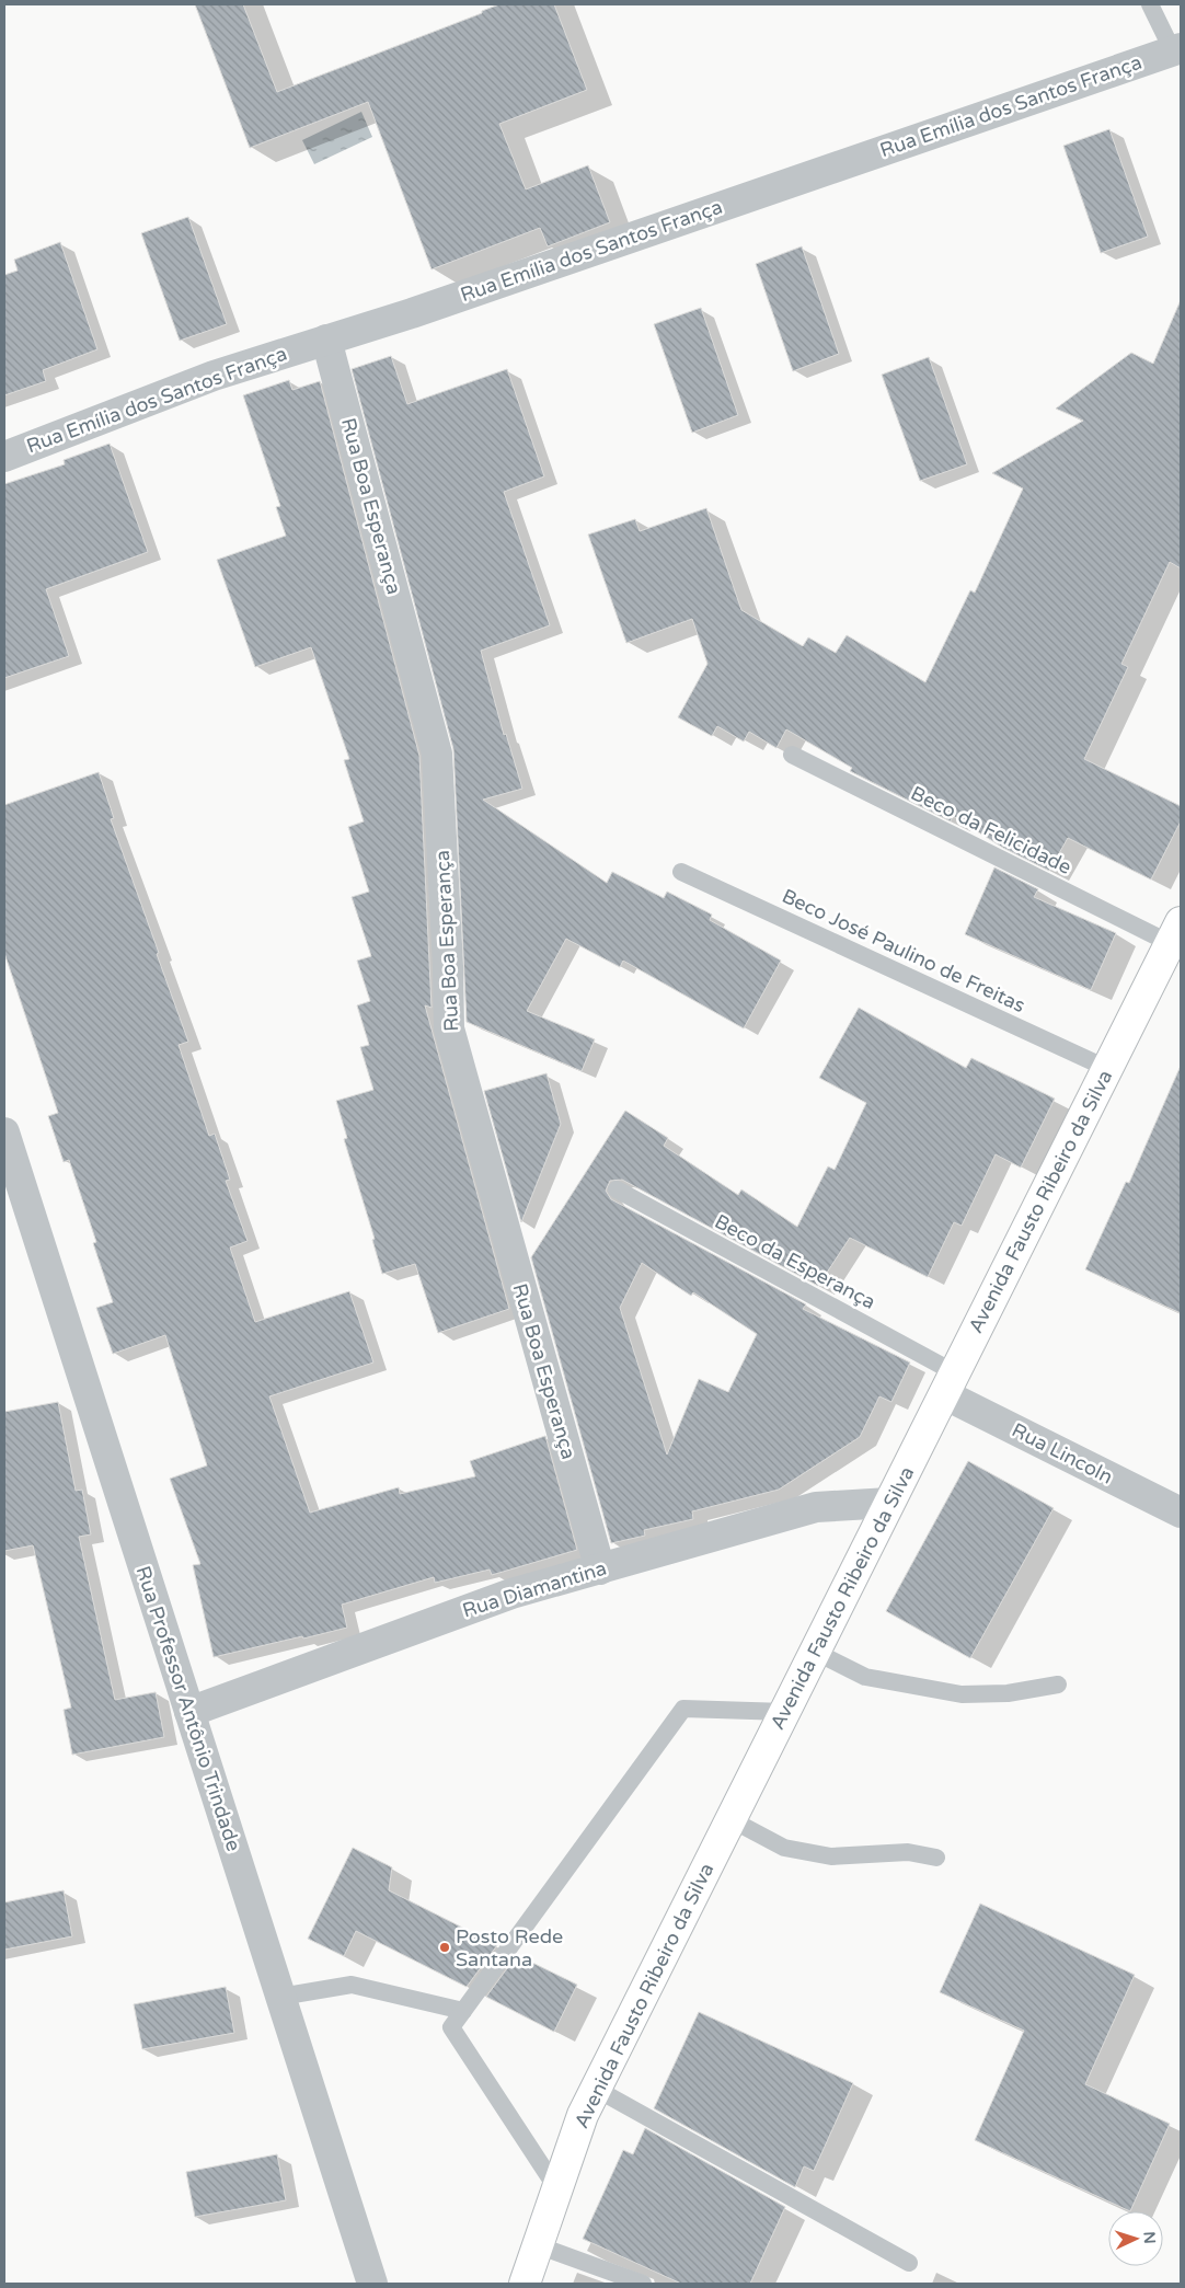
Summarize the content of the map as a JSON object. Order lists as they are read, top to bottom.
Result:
{
  "streets": {
    "main road": ["Avenida Fausto Ribeiro da Silva"],
    "street": [
      "Rua Emília dos Santos França",
      "Rua Boa Esperança",
      "Rua Lincoln",
      "Rua Diamantina",
      "Rua Professor Antônio Trindade"
    ],
    "lane": ["Beco da Felicidade", "Beco José Paulino de Freitas", "Beco da Esperança"]
  },
  "crossings": [
    ["Rua Emília dos Santos França", "Rua Boa Esperança"],
    ["Rua Boa Esperança", "Rua Diamantina"],
    ["Beco da Felicidade", "Avenida Fausto Ribeiro da Silva"],
    ["Beco José Paulino de Freitas", "Avenida Fausto Ribeiro da Silva"],
    ["Avenida Fausto Ribeiro da Silva", "Beco da Esperança"],
    ["Avenida Fausto Ribeiro da Silva", "Rua Lincoln"],
    ["Avenida Fausto Ribeiro da Silva", "Rua Diamantina"],
    ["Beco da Esperança", "Rua Lincoln"],
    ["Rua Diamantina", "Rua Professor Antônio Trindade"]
  ],
  "places": ["Posto Rede Santana"],
  "north": "right"
}
